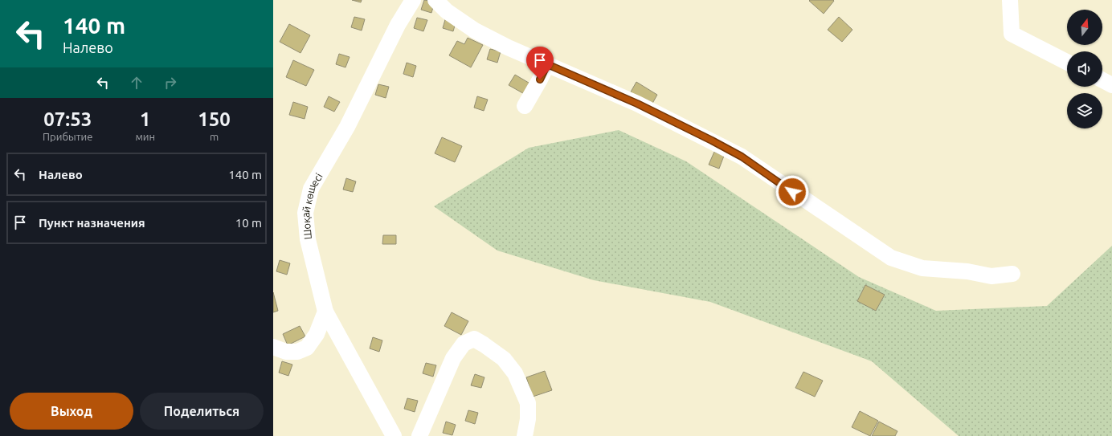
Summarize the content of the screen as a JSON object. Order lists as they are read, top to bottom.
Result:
{
  "streets": {
    "street": ["Шоқай көшесі"]
  },
  "north": "top",
  "page": {
    "turn": ["140 m", "Налево"],
    "eta": [
      "07:53",
      "Прибытие",
      "1",
      "мин",
      "150",
      "m"
    ],
    "list": [
      {
        "name": "Налево",
        "value": "140 m"
      },
      {
        "name": "Пункт назначения",
        "value": "10 m"
      }
    ],
    "buttons": ["Выход", "Поделиться"]
  }
}
